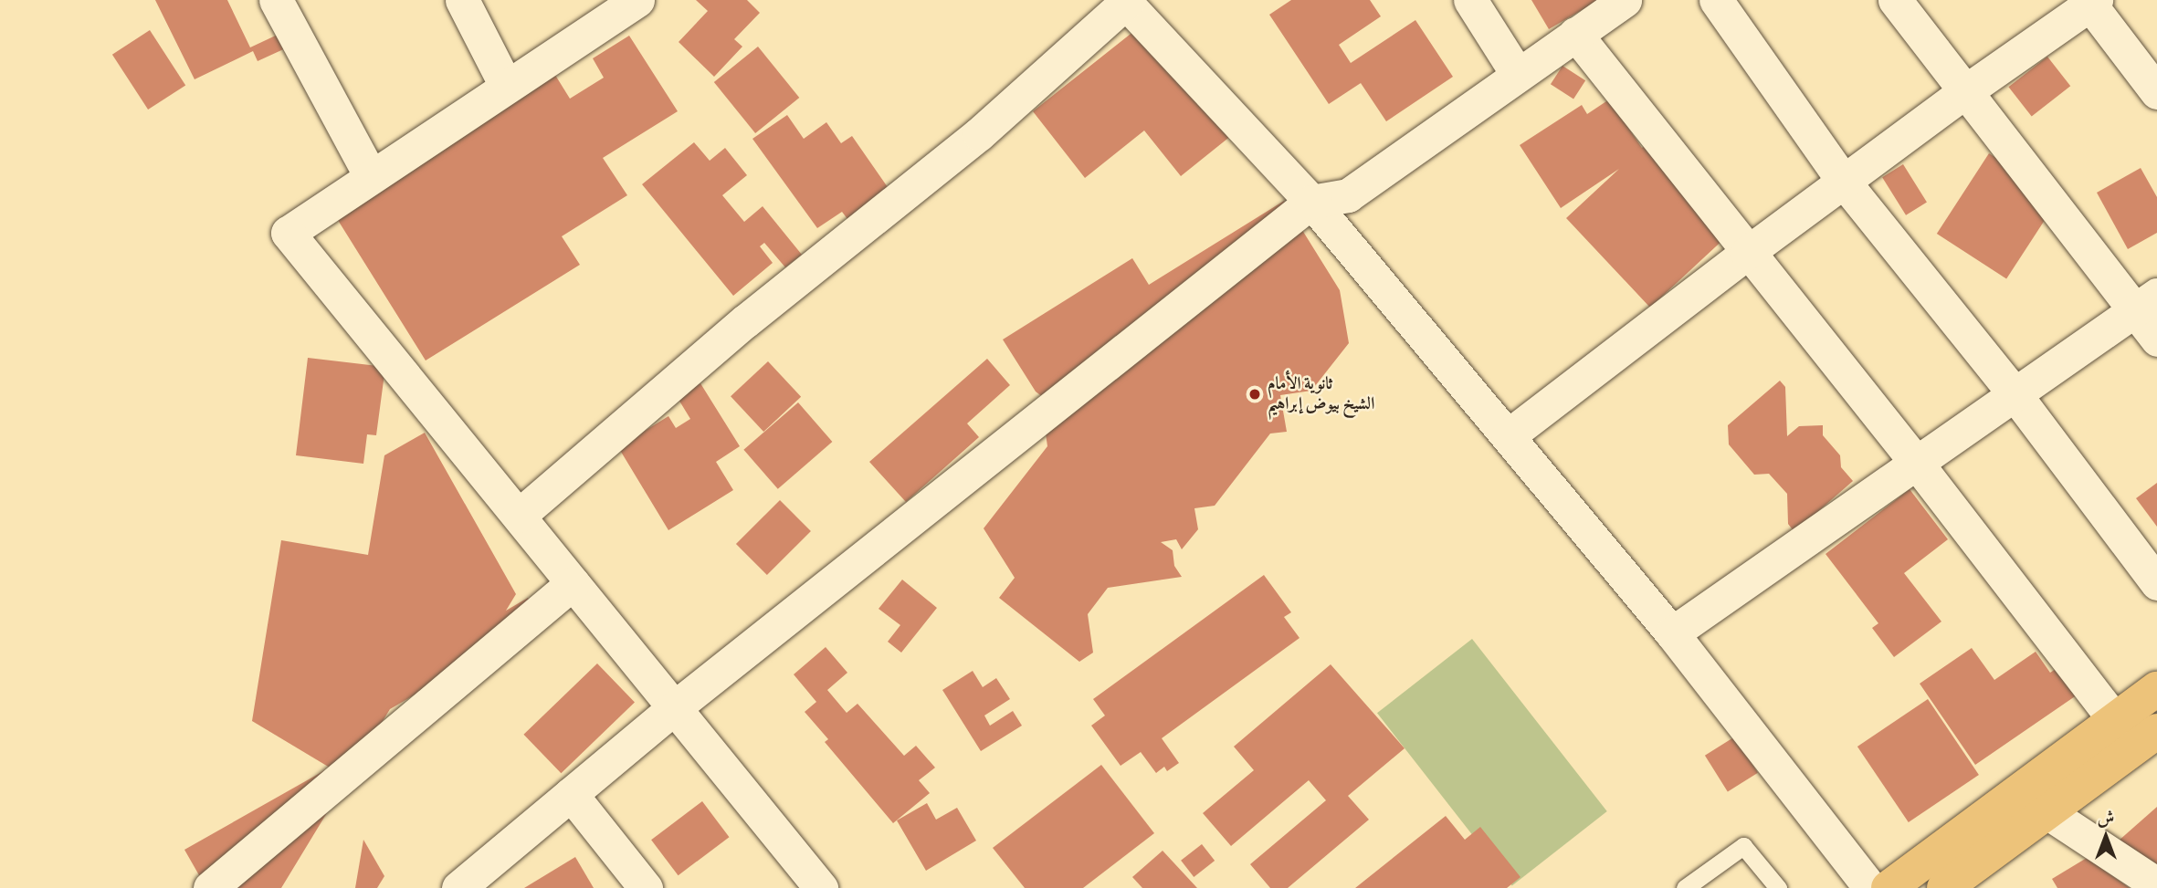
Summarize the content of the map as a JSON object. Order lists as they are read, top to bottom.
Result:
{
  "places": ["ثانوية الأمام الشيخ بيوض إبراهيم"],
  "north": "top"
}
